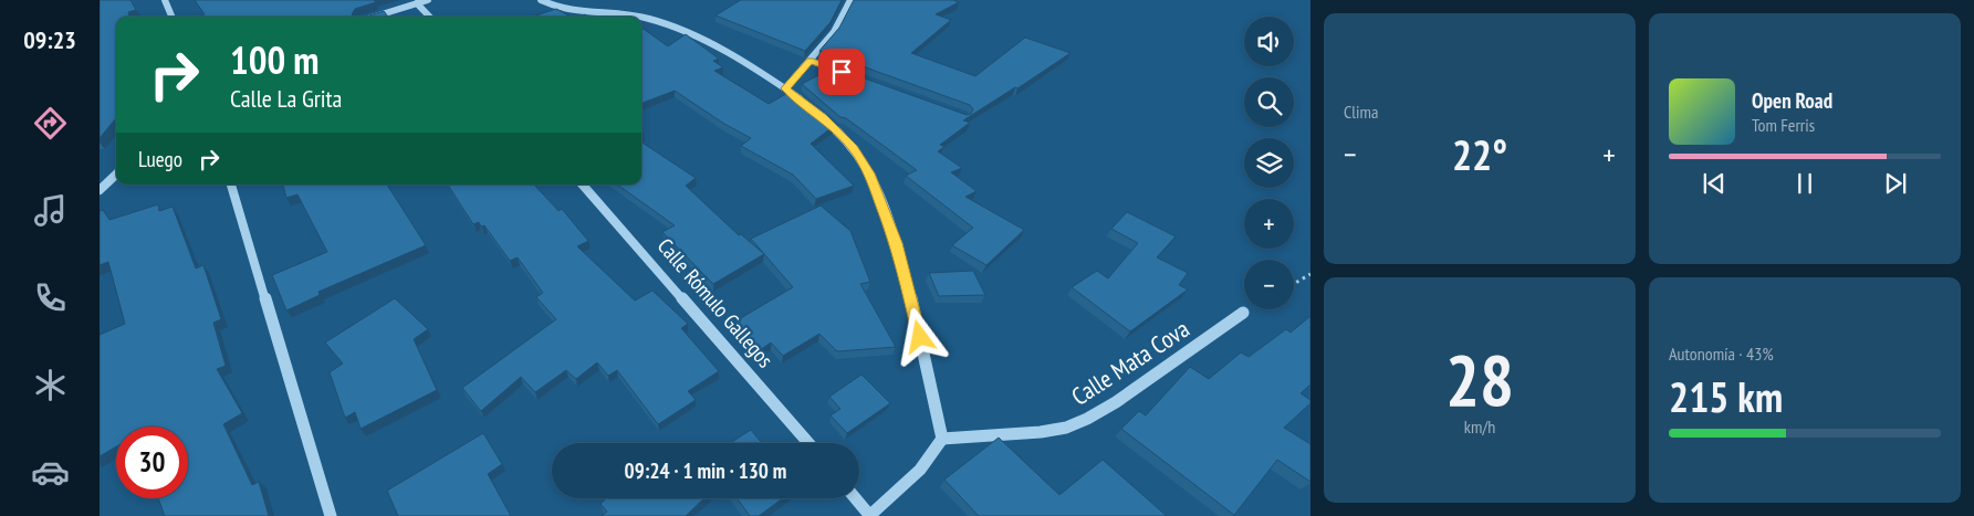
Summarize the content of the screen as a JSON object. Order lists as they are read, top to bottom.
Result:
{
  "streets": {
    "street": ["Calle Rómulo Gallegos", "Calle Mata Cova"]
  },
  "page": {
    "tabs": "09:23",
    "tile": [
      "Clima",
      ["28", "km/h"],
      ["Autonomía · 43%", "215 km"]
    ],
    "map_buttons": ["+", "−"],
    "turn": ["100 m", "Calle La Grita"],
    "song": ["Open Road", "Tom Ferris"],
    "heat": ["−", "22°", "+"],
    "then": "Luego",
    "limit": "30",
    "trip": "09:24 · 1 min · 130 m"
  }
}
